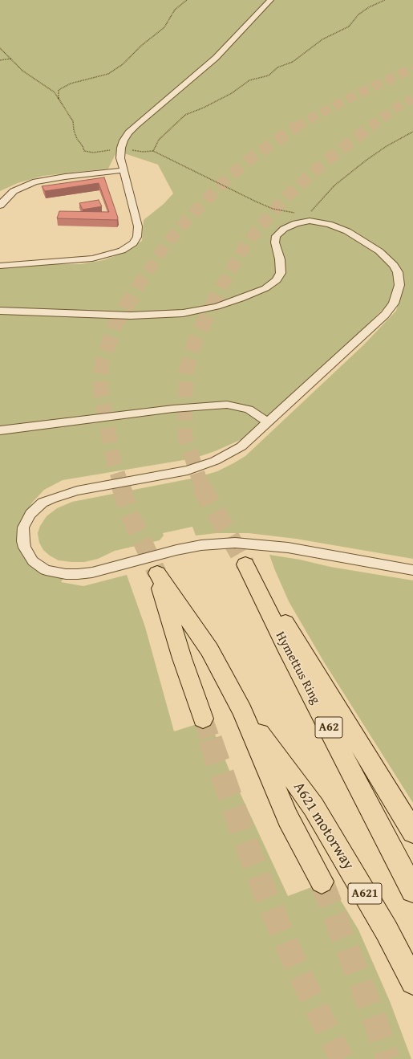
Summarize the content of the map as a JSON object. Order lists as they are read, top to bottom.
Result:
{
  "streets": {
    "highway": [
      "Hymettus Ring",
      "Α62",
      "A621 motorway",
      "Α621"
    ]
  }
}
